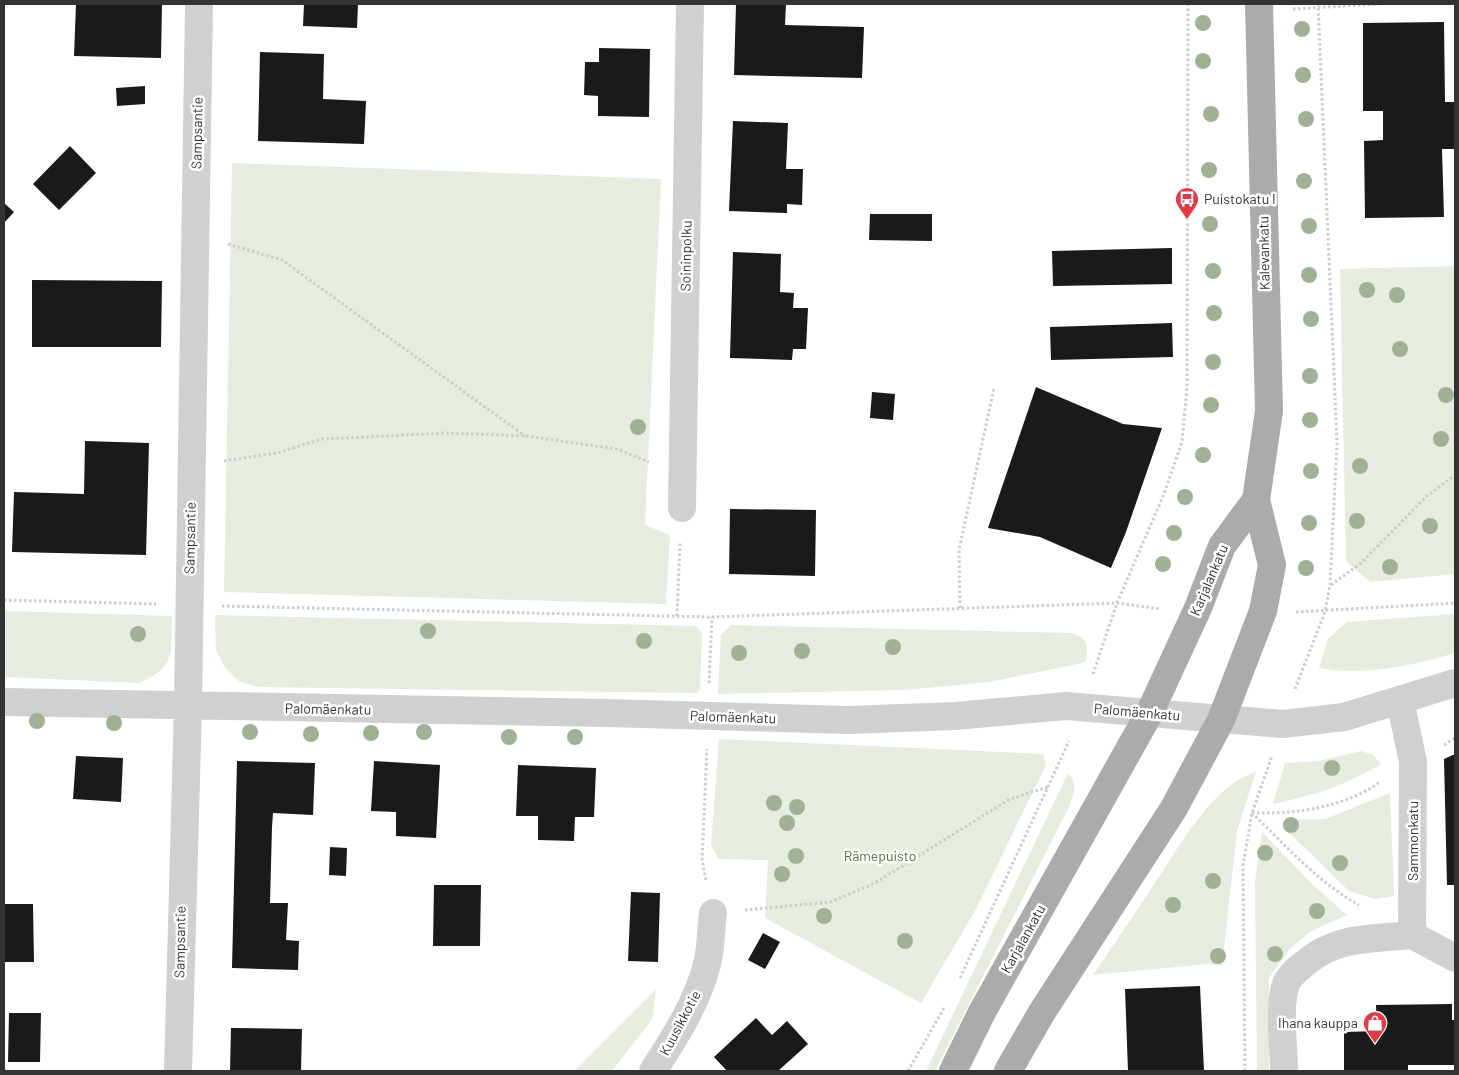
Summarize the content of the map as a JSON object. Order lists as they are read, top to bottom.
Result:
{
  "streets": {
    "main road": ["Kalevankatu", "Karjalankatu"],
    "street": [
      "Sampsantie",
      "Soininpolku",
      "Palomäenkatu",
      "Sammonkatu",
      "Kuusikkotie"
    ]
  },
  "crossings": [
    ["Sampsantie", "Palomäenkatu"],
    ["Kalevankatu", "Karjalankatu"],
    ["Karjalankatu", "Palomäenkatu"],
    ["Palomäenkatu", "Sammonkatu"]
  ],
  "parks": ["Rämepuisto"],
  "places": {
    "bus stop": ["Puistokatu I"],
    "shop": ["Ihana kauppa"]
  }
}
